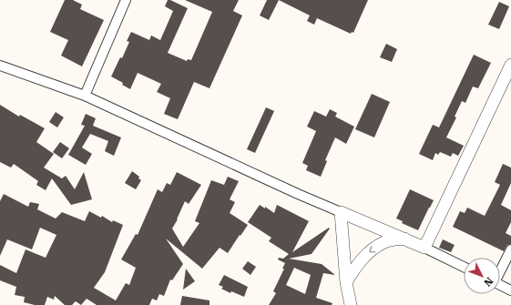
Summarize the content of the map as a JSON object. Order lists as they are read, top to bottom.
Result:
{
  "north": "bottom right"
}
